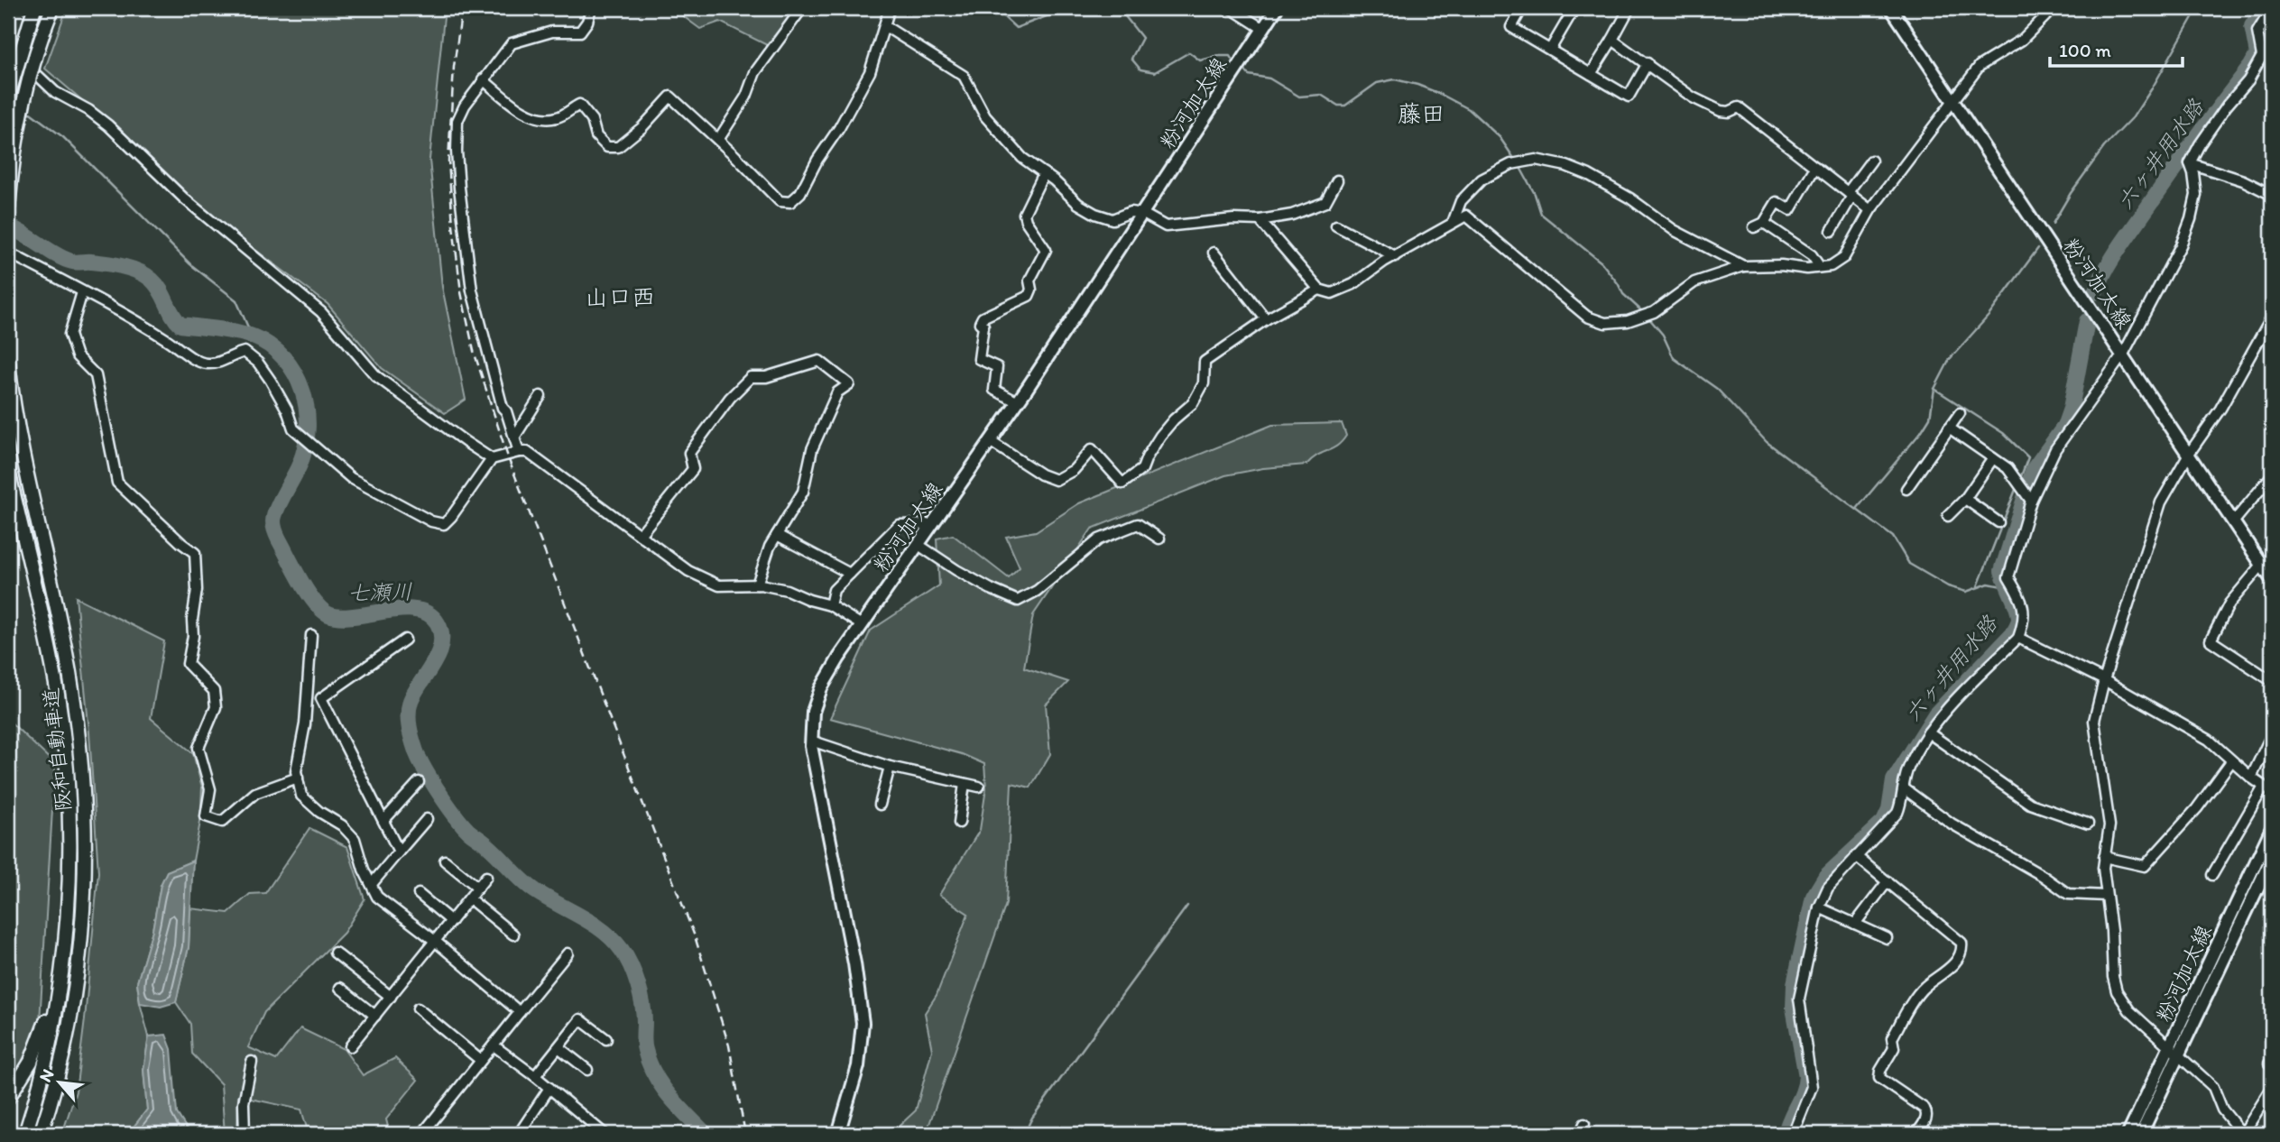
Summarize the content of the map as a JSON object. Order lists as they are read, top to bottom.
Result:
{
  "streets": {
    "highway": ["阪和自動車道"],
    "main road": ["粉河加太線"]
  },
  "districts": ["藤田", "山口西"],
  "water": ["六ヶ井用水路", "七瀬川"],
  "scale_bar": "100 m",
  "north": "top left"
}
